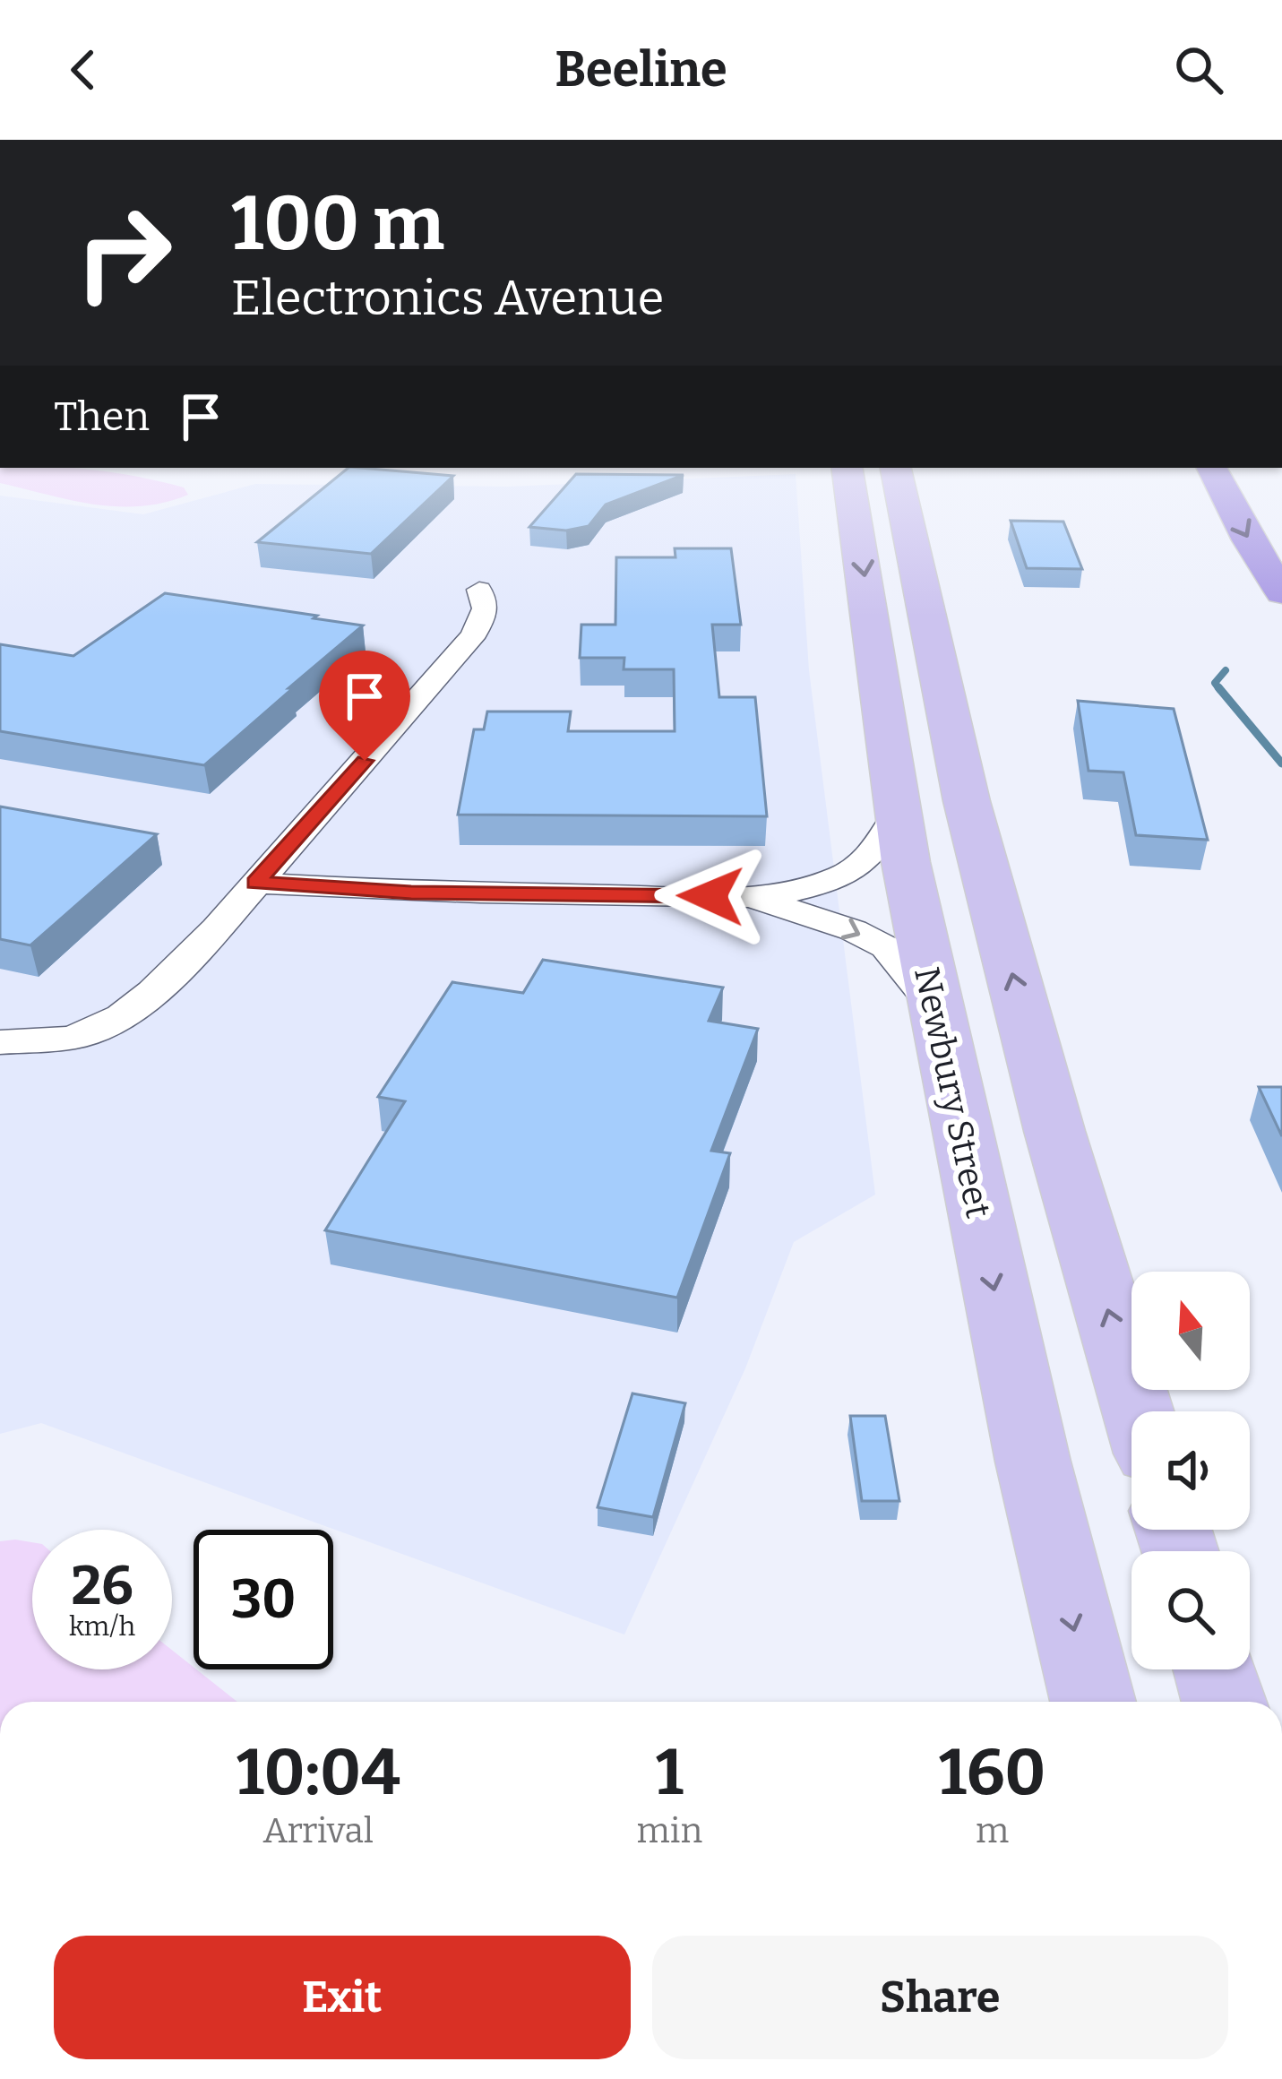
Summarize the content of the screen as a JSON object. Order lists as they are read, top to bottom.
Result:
{
  "streets": {
    "main road": ["Newbury Street"]
  },
  "north": "top",
  "page": {
    "header": "Beeline",
    "turn": ["100 m", "Electronics Avenue"],
    "then": "Then",
    "speed": "26 km/h",
    "limit": "30",
    "eta": [
      "10:04",
      "Arrival",
      "1",
      "min",
      "160",
      "m"
    ],
    "buttons": ["Exit", "Share"]
  }
}
